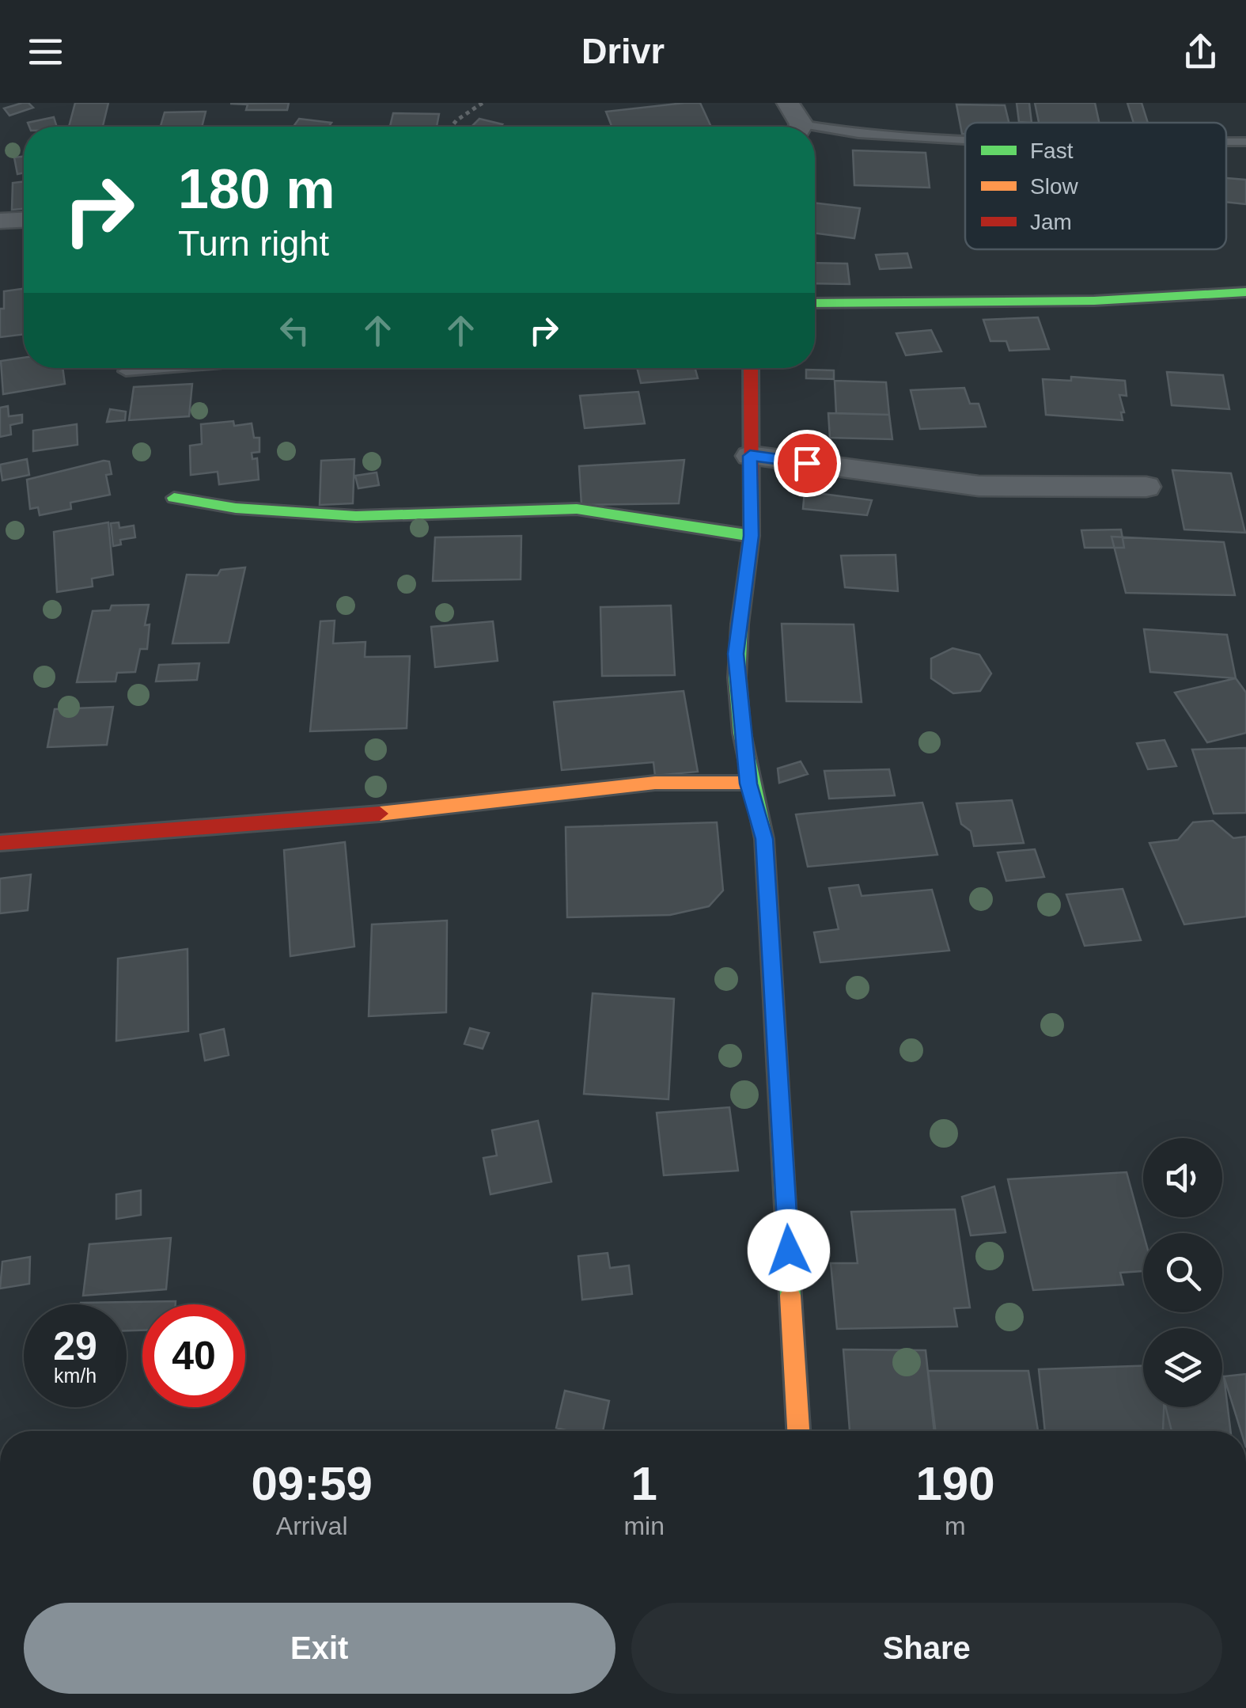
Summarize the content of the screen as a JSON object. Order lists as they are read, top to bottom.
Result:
{
  "legend": ["Fast", "Slow", "Jam"],
  "page": {
    "header": "Drivr",
    "turn": ["180 m", "Turn right"],
    "speed": "29 km/h",
    "limit": "40",
    "eta": [
      "09:59",
      "Arrival",
      "1",
      "min",
      "190",
      "m"
    ],
    "buttons": ["Exit", "Share"]
  }
}
